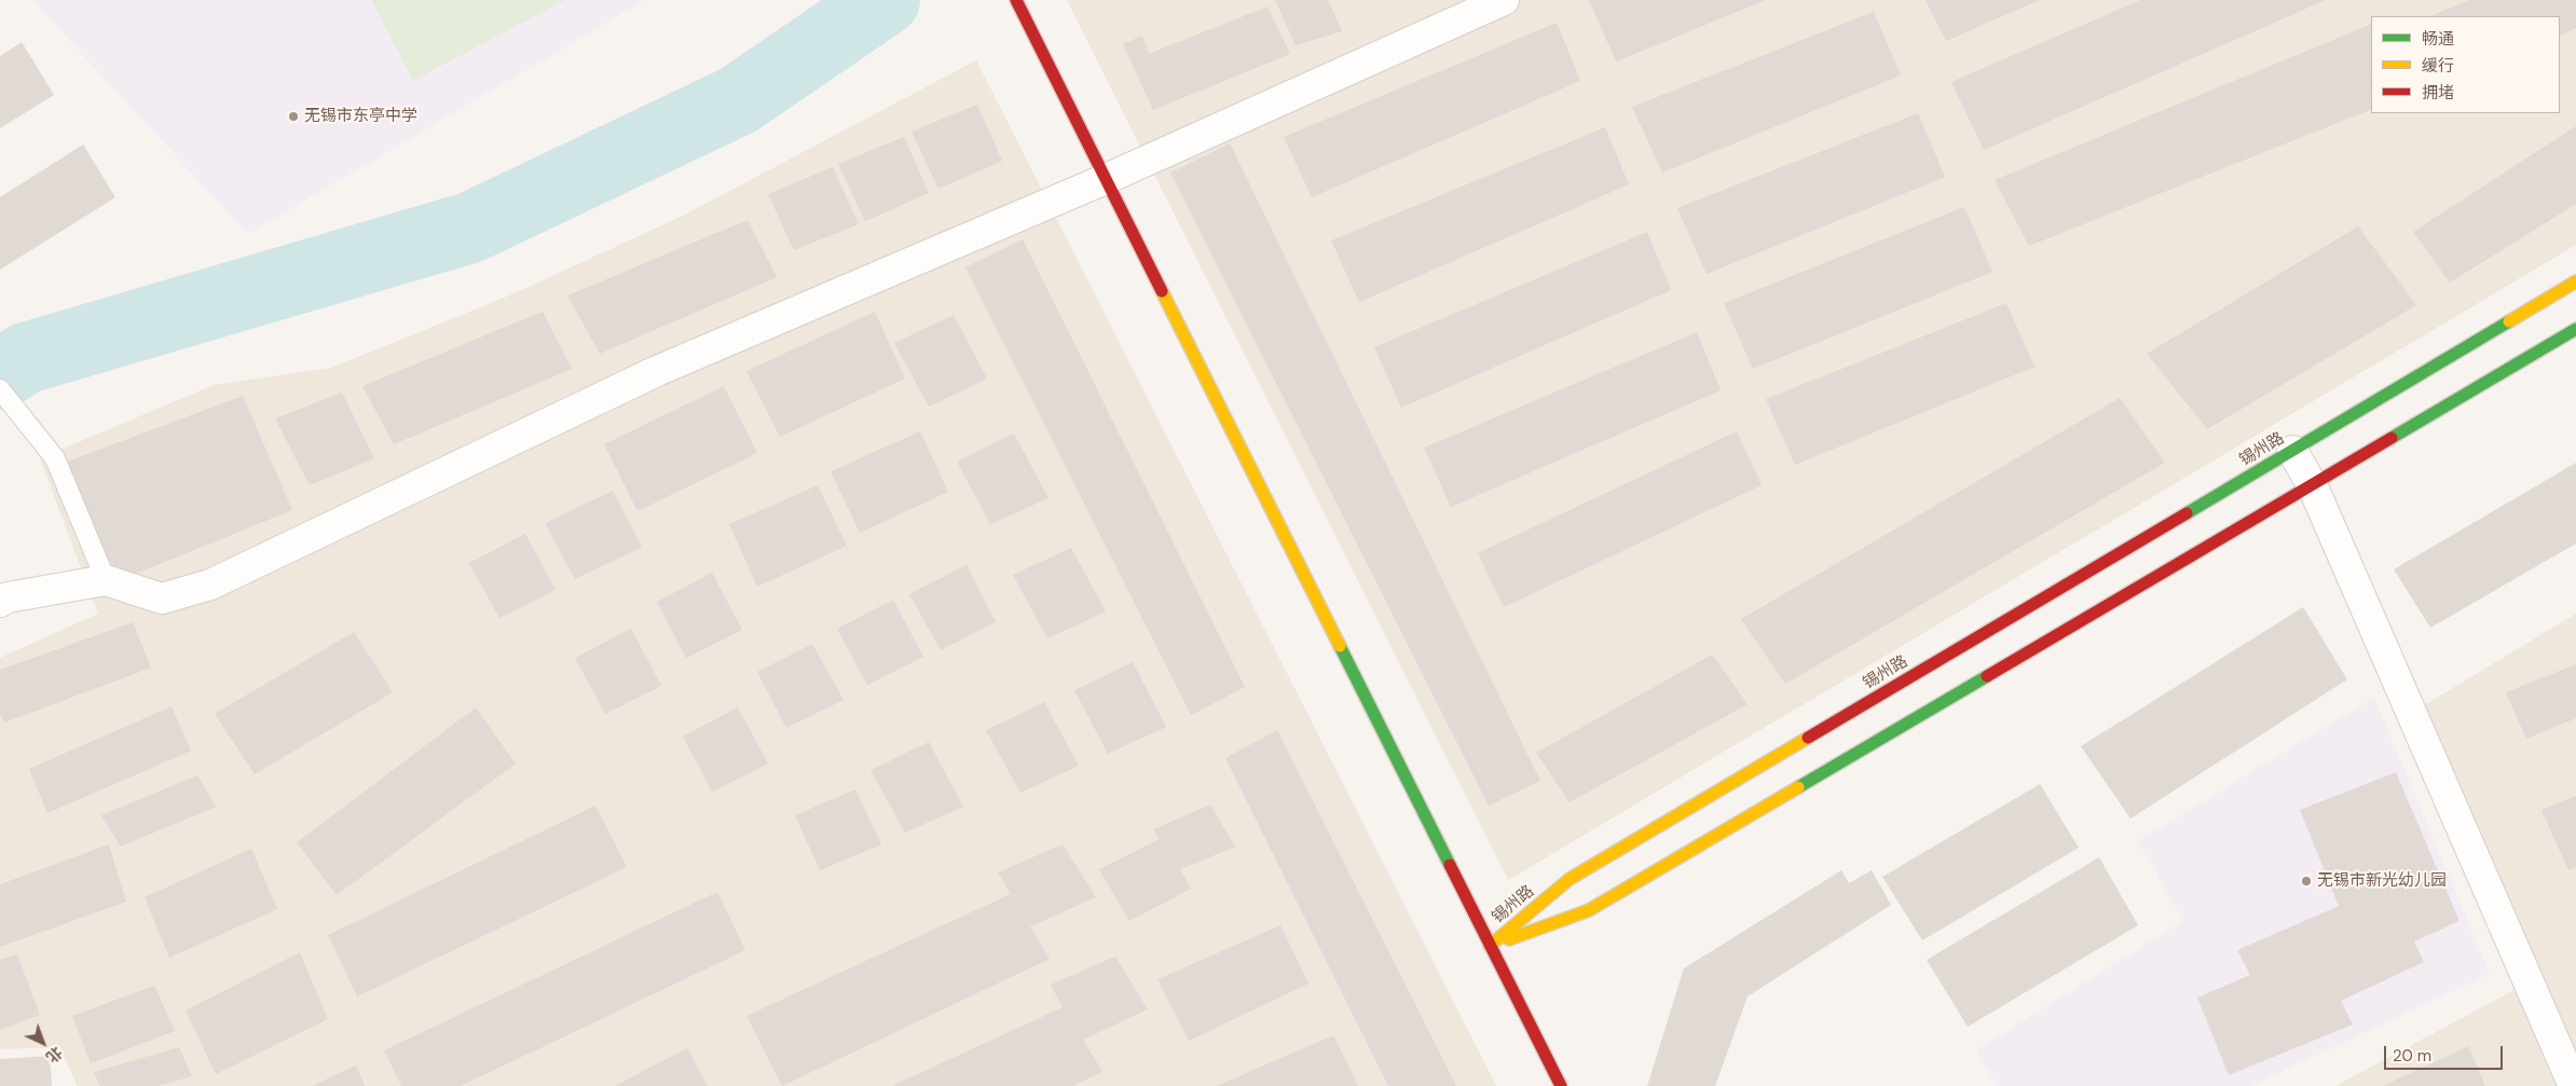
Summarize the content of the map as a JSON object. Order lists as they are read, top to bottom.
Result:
{
  "streets": {
    "street": ["锡州路"]
  },
  "places": ["无锡市东亭中学", "无锡市新光幼儿园"],
  "legend": ["畅通", "缓行", "拥堵"],
  "scale_bar": "20 m",
  "north": "bottom right"
}
